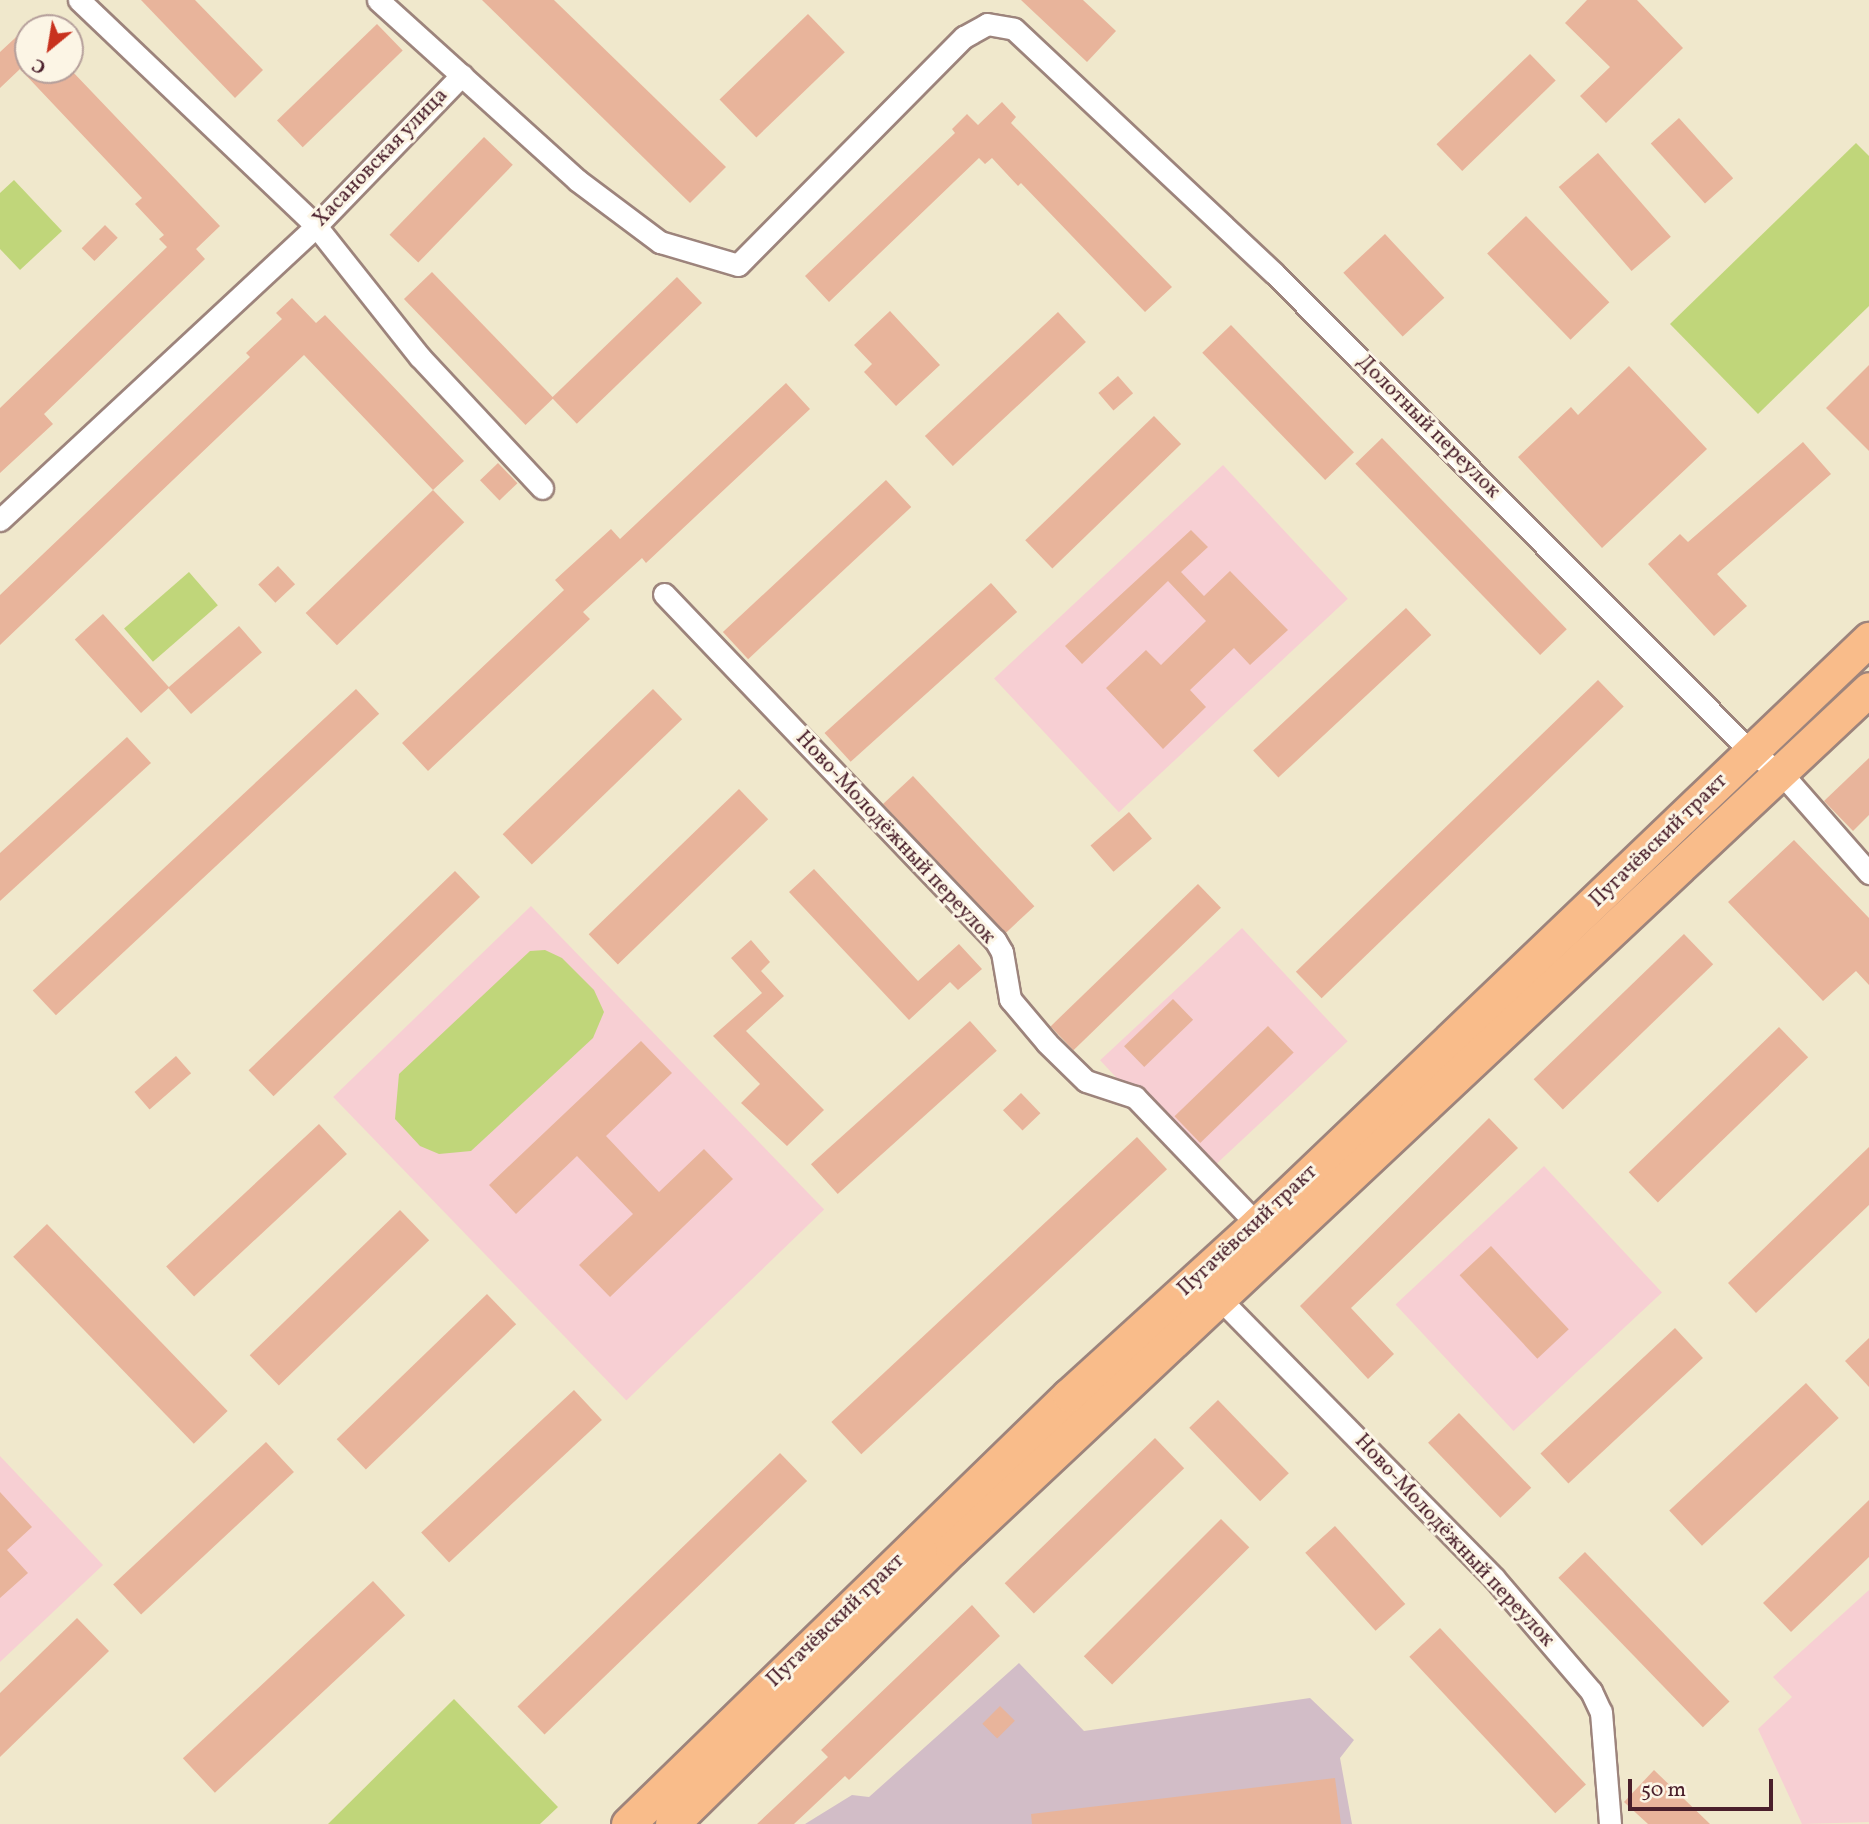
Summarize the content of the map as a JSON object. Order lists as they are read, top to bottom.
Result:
{
  "streets": {
    "main road": ["Пугачёвский тракт"],
    "street": ["Хасановская улица", "Долотный переулок", "Ново-Молодёжный переулок"]
  },
  "crossings": [
    ["Хасановская улица", "Долотный переулок"],
    ["Долотный переулок", "Пугачёвский тракт"],
    ["Ново-Молодёжный переулок", "Пугачёвский тракт"]
  ],
  "scale_bar": "50 m",
  "north": "bottom left"
}
